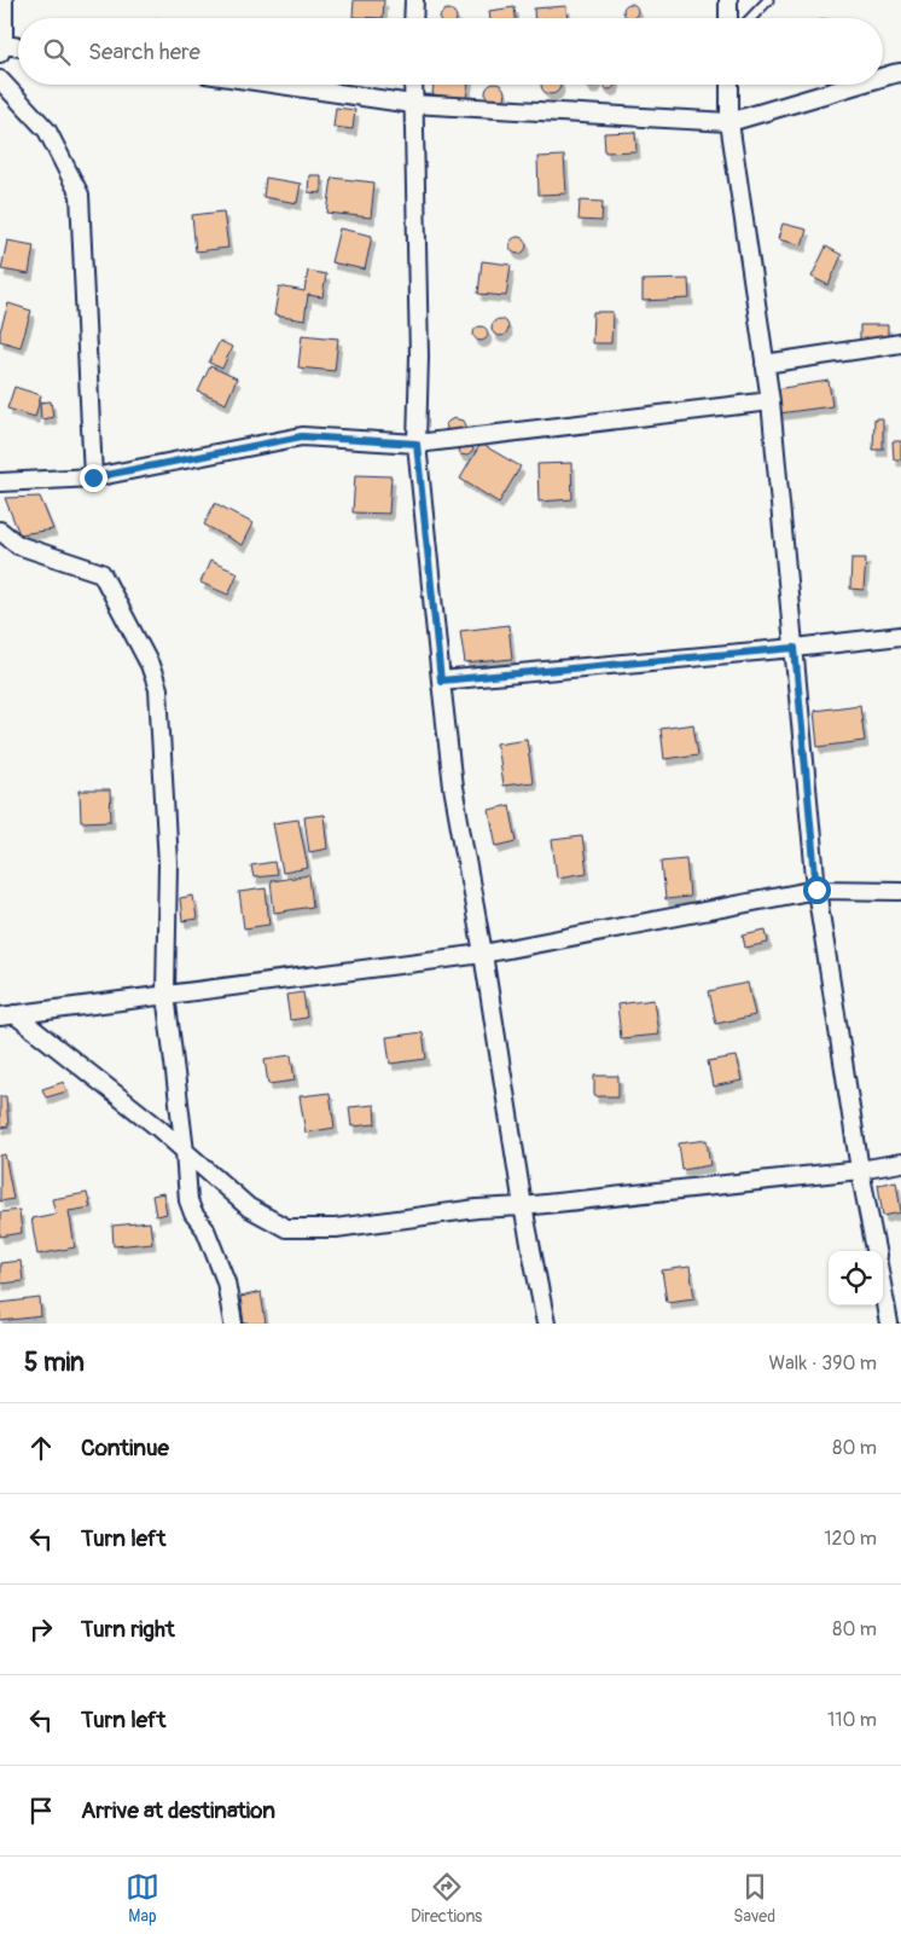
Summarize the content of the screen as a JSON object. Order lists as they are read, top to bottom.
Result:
{
  "page": {
    "search": "Search here",
    "heading": ["5 min", "Walk · 390 m"],
    "list": [
      ["Continue", "80 m"],
      ["Turn left", "120 m"],
      ["Turn right", "80 m"],
      ["Turn left", "110 m"],
      "Arrive at destination"
    ],
    "nav": ["Map", "Directions", "Saved"]
  }
}
